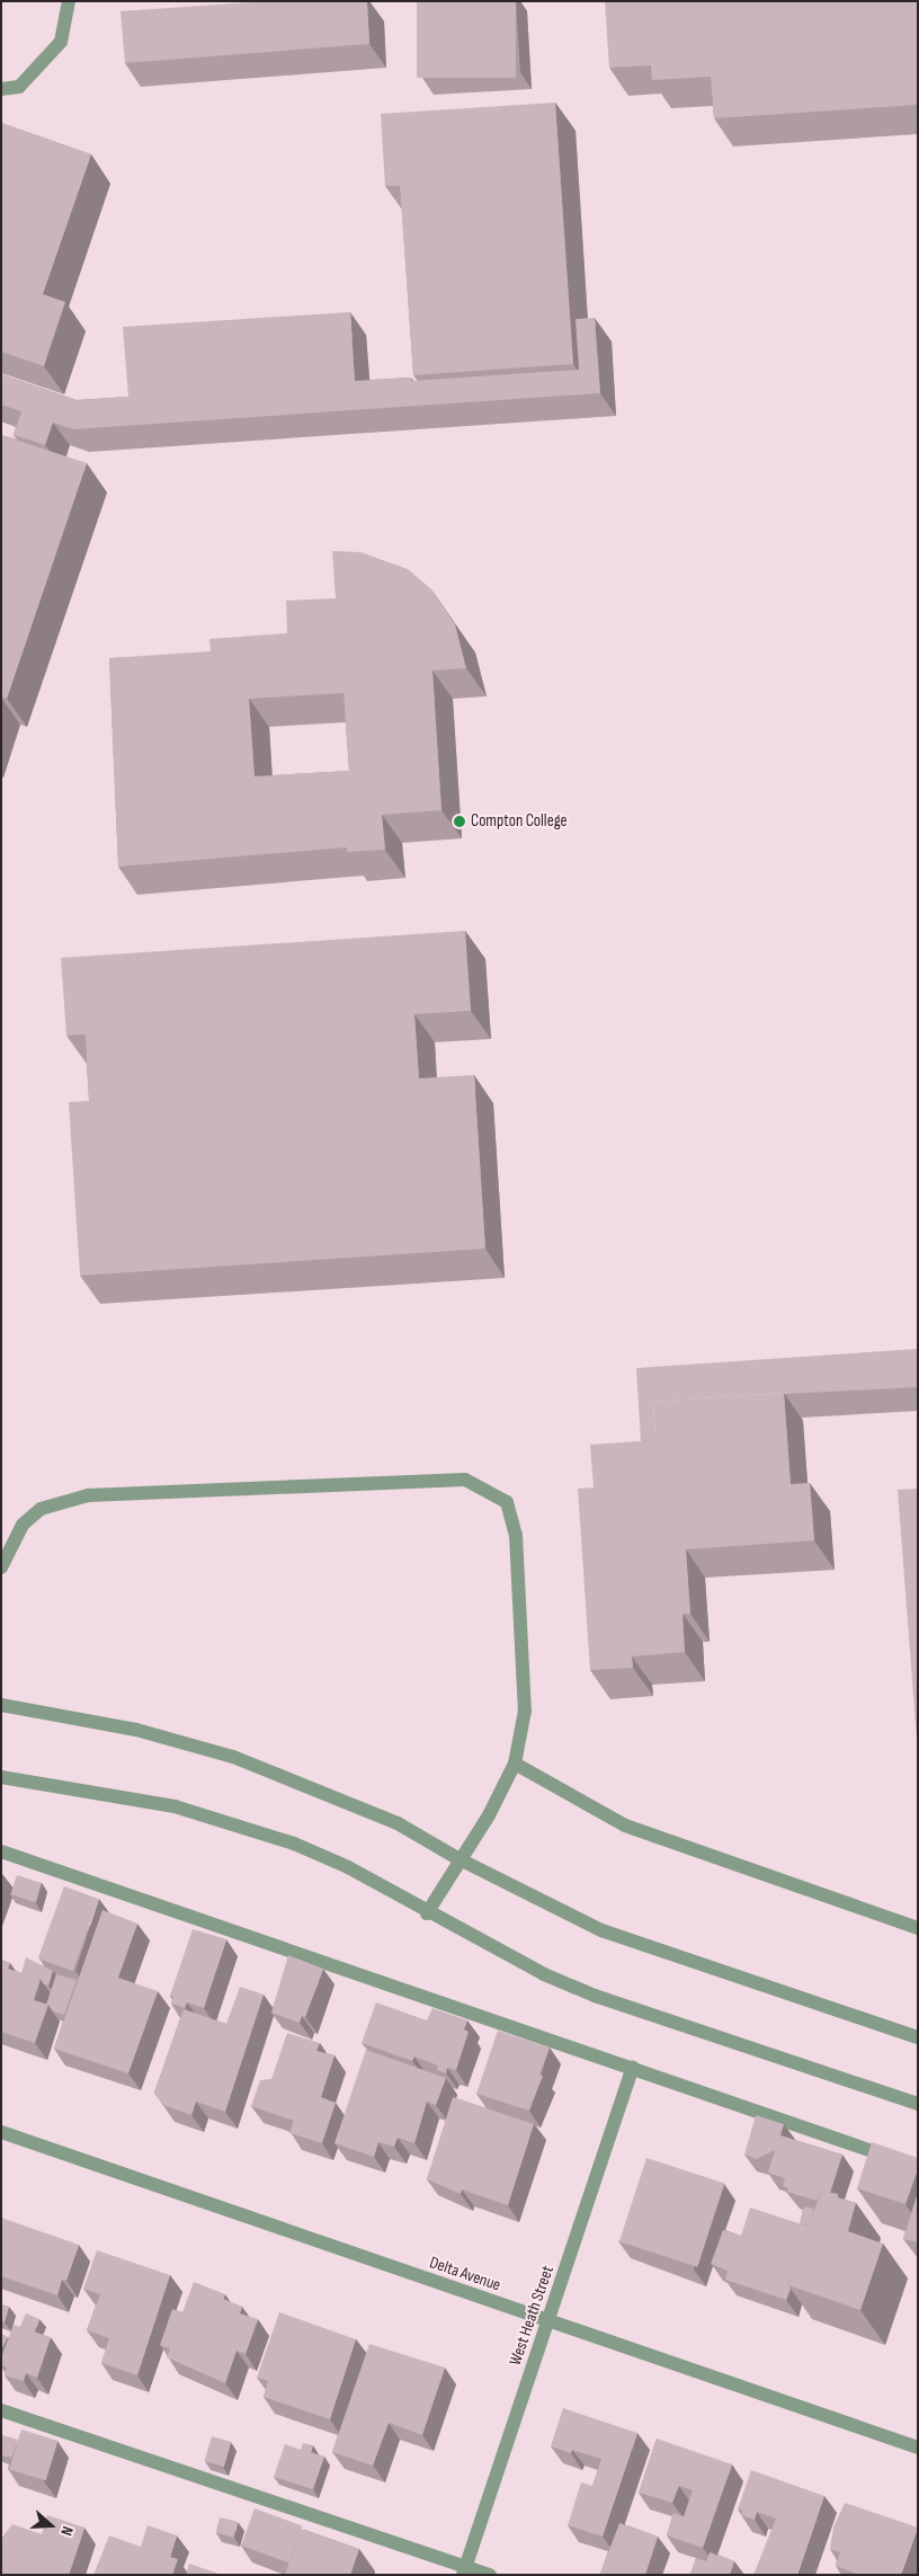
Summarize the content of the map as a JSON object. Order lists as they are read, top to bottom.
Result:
{
  "streets": {
    "street": ["Delta Avenue", "West Heath Street"]
  },
  "crossings": [
    ["Delta Avenue", "West Heath Street"]
  ],
  "places": ["Compton College"],
  "north": "right"
}
